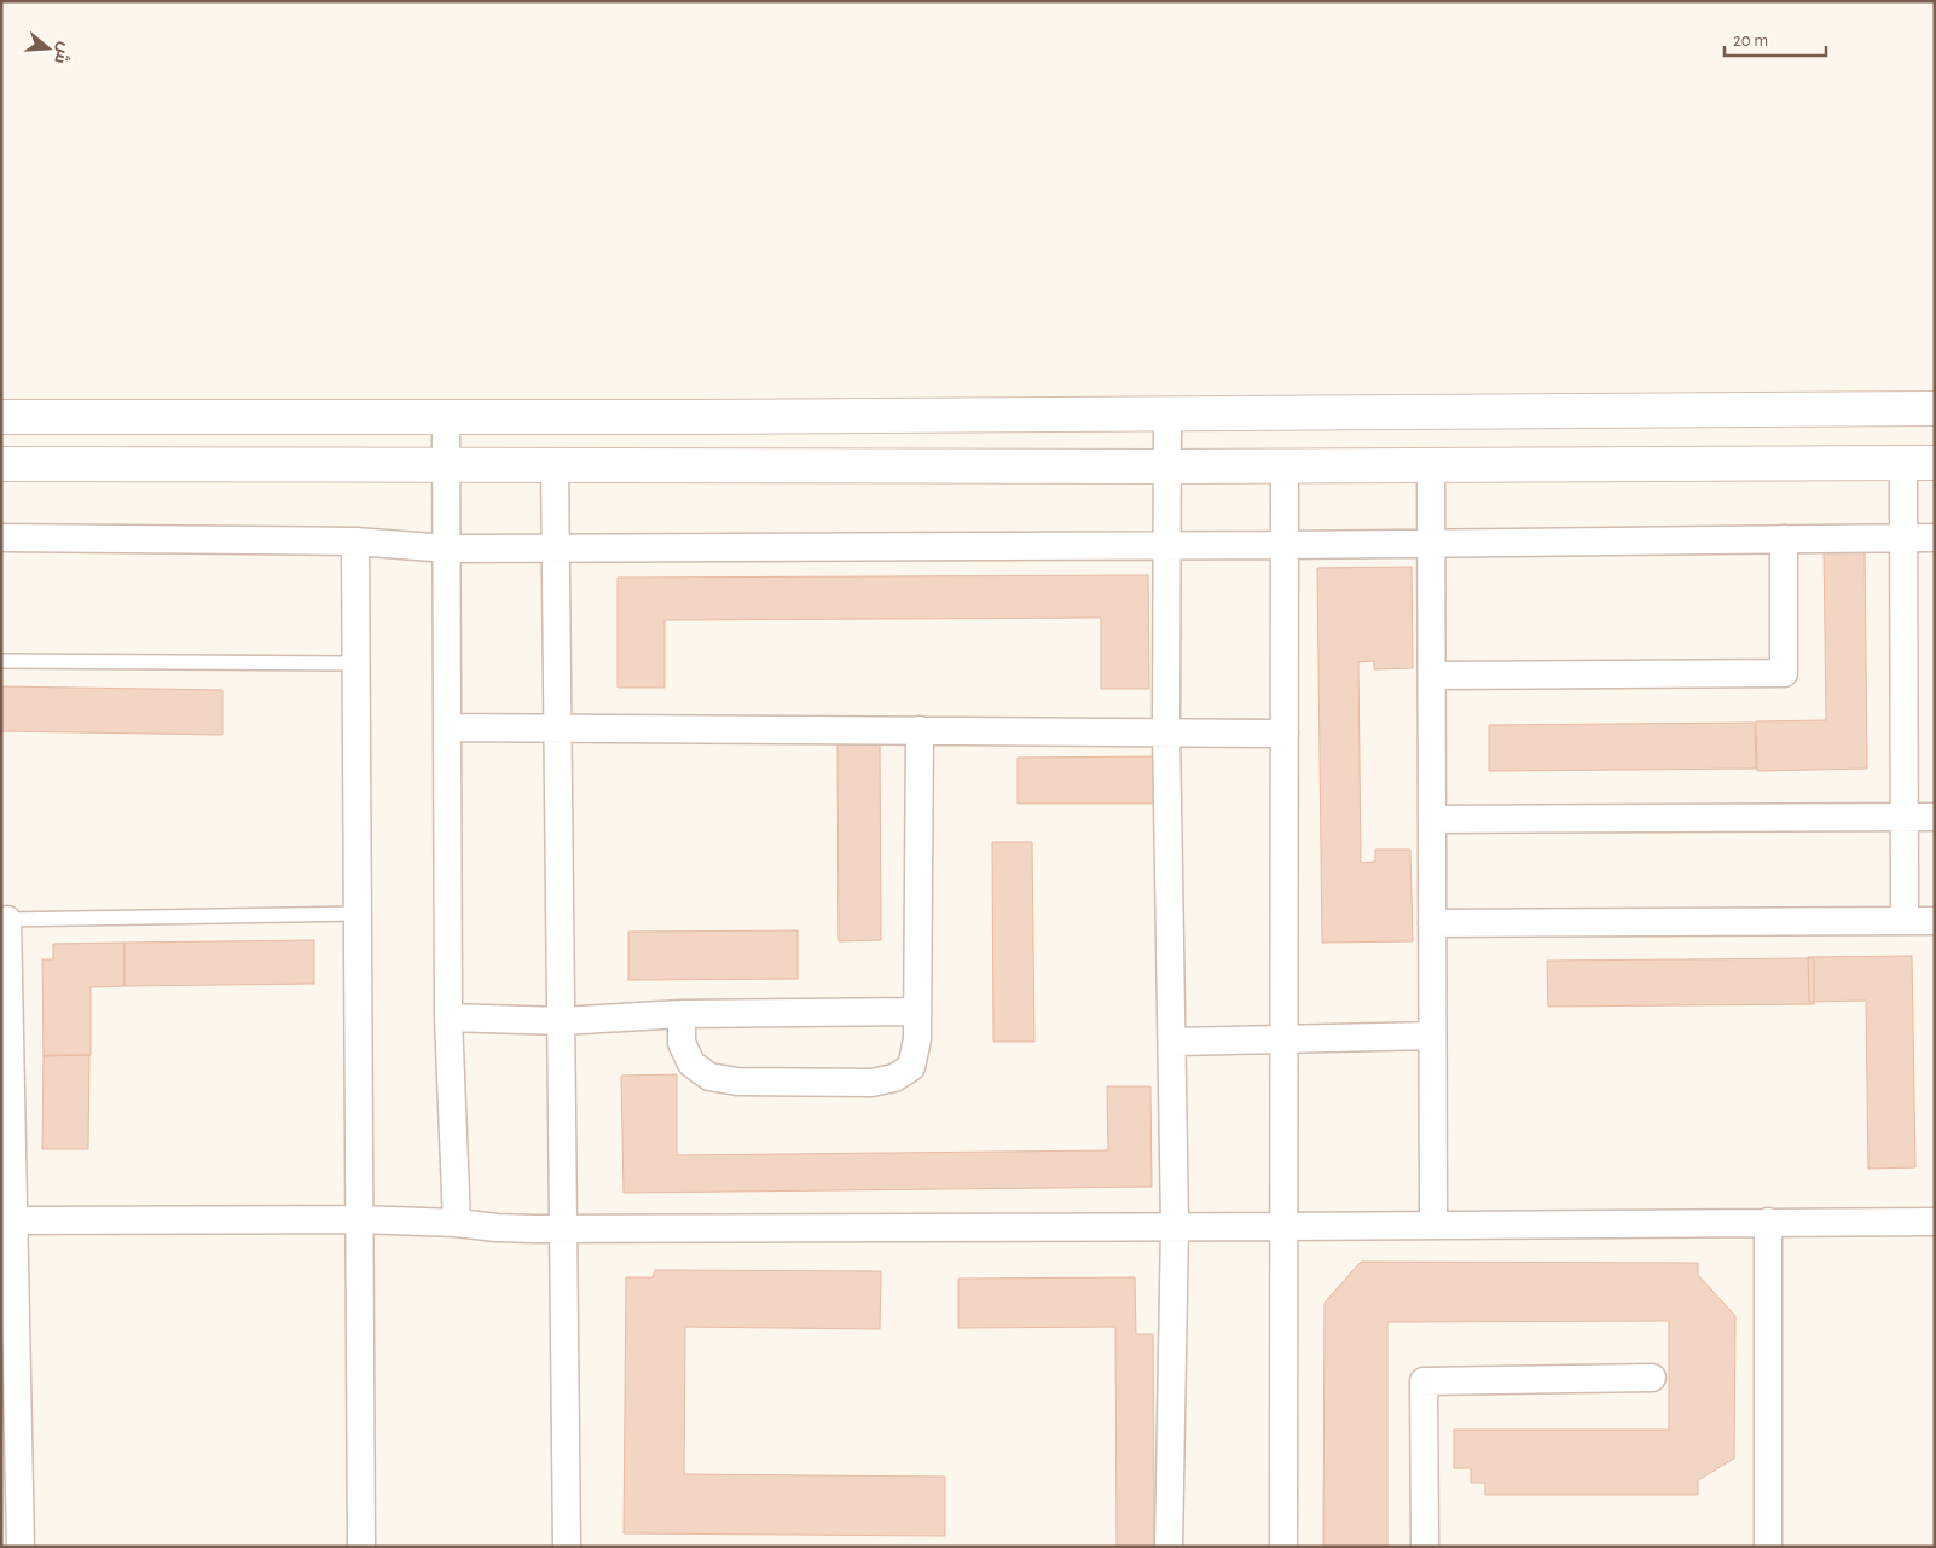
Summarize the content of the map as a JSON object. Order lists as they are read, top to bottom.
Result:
{
  "scale_bar": "20 m",
  "north": "right"
}
